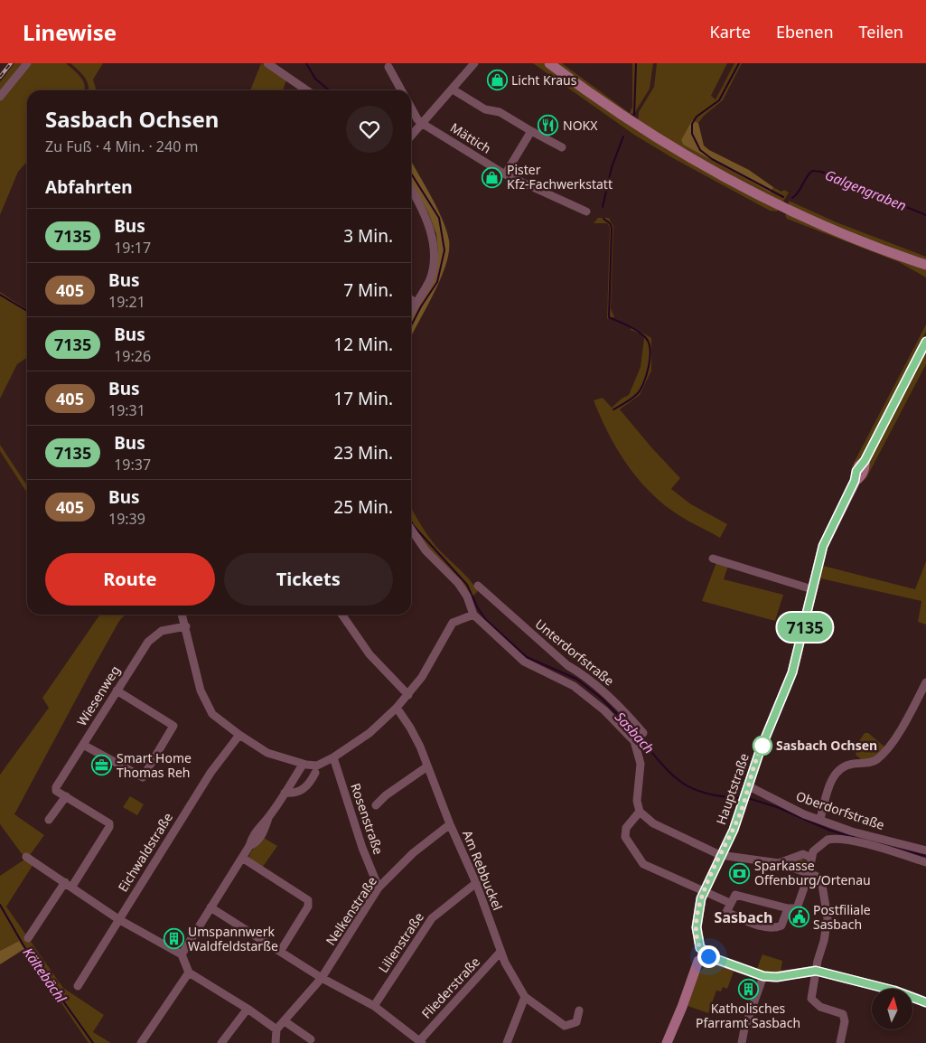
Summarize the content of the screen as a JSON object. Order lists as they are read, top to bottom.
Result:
{
  "streets": {
    "street": [
      "Mättich",
      "Unterdorfstraße",
      "Wiesenweg",
      "Hauptstraße",
      "Oberdorfstraße",
      "Rosenstraße",
      "Eichwaldstraße",
      "Am Rebbuckel",
      "Nelkenstraße",
      "Lilienstraße",
      "Fliederstraße"
    ]
  },
  "crossings": [
    ["Hauptstraße", "Oberdorfstraße"],
    ["Rosenstraße", "Nelkenstraße"],
    ["Am Rebbuckel", "Nelkenstraße"],
    ["Am Rebbuckel", "Lilienstraße"],
    ["Am Rebbuckel", "Fliederstraße"]
  ],
  "districts": ["Sasbach"],
  "water": ["Galgengraben", "Sasbach", "Kältebächl"],
  "places": {
    "shop": ["Licht Kraus", "Pister Kfz-Fachwerkstatt"],
    "restaurant": ["NOKX"],
    "other": ["Sasbach Ochsen"],
    "office": ["Smart Home Thomas Reh"],
    "bank": ["Sparkasse Offenburg/Ortenau"],
    "public building": ["Postfiliale Sasbach"],
    "building": ["Umspannwerk Waldfeldstarße", "Katholisches Pfarramt Sasbach"]
  },
  "lines": ["bus line 7135"],
  "north": "top",
  "page": {
    "header": "Linewise",
    "nav": ["Karte", "Ebenen", "Teilen"],
    "on_map": "7135",
    "heading": [
      ["Sasbach Ochsen", "Zu Fuß · 4 Min. · 240 m"],
      "Abfahrten"
    ],
    "list": [
      {
        "mark": "7135",
        "name": "Bus",
        "note": "19:17",
        "value": "3 Min."
      },
      {
        "mark": "405",
        "name": "Bus",
        "note": "19:21",
        "value": "7 Min."
      },
      {
        "mark": "7135",
        "name": "Bus",
        "note": "19:26",
        "value": "12 Min."
      },
      {
        "mark": "405",
        "name": "Bus",
        "note": "19:31",
        "value": "17 Min."
      },
      {
        "mark": "7135",
        "name": "Bus",
        "note": "19:37",
        "value": "23 Min."
      },
      {
        "mark": "405",
        "name": "Bus",
        "note": "19:39",
        "value": "25 Min."
      }
    ],
    "buttons": ["Route", "Tickets"]
  }
}
